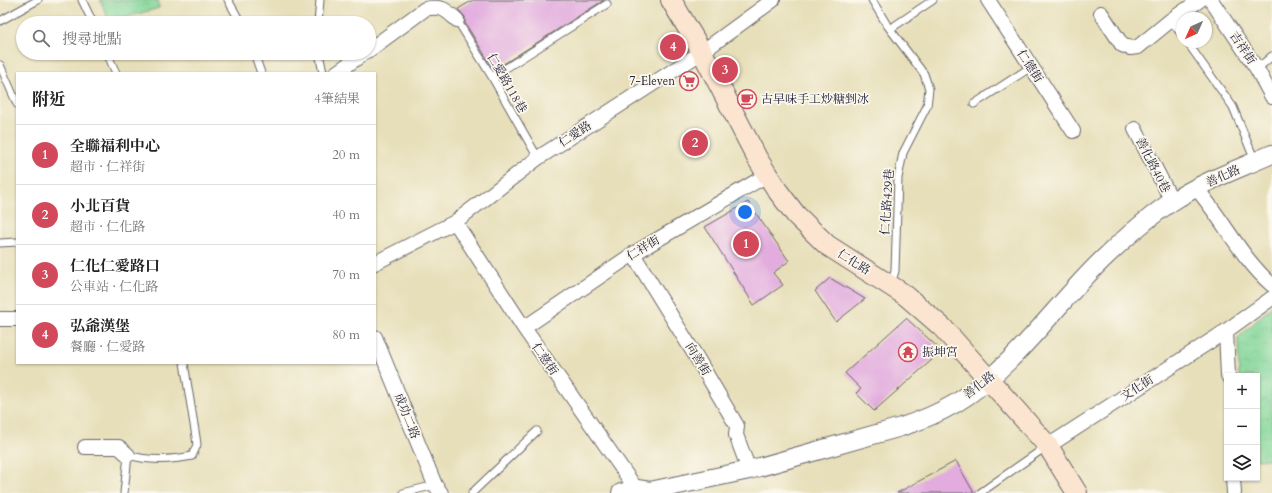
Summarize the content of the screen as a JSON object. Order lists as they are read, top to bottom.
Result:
{
  "streets": {
    "main road": ["仁化路"],
    "street": [
      "吉祥街",
      "仁德街",
      "仁愛路",
      "善化路40巷",
      "善化路",
      "仁祥街",
      "仁慈街",
      "向善街",
      "文化街",
      "成功二路"
    ],
    "lane": ["仁愛路118巷", "仁化路429巷"]
  },
  "crossings": [
    ["仁愛路118巷", "仁愛路"],
    ["仁愛路", "仁化路"],
    ["仁愛路", "仁慈街"],
    ["善化路40巷", "善化路"],
    ["善化路", "仁化路"],
    ["善化路", "仁慈街"],
    ["善化路", "向善街"],
    ["仁化路429巷", "仁化路"],
    ["仁祥街", "仁化路"],
    ["仁祥街", "仁慈街"],
    ["仁祥街", "向善街"],
    ["仁化路", "文化街"]
  ],
  "places": {
    "supermarket": ["7-Eleven"],
    "cafe": ["古早味手工炒糖剉冰"],
    "temple": ["振坤宮"]
  },
  "north": "bottom left",
  "page": {
    "search": "搜尋地點",
    "pins": [
      "4",
      "3",
      "2",
      "1"
    ],
    "heading": ["附近", "4筆結果"],
    "list": [
      {
        "mark": "1",
        "name": "全聯福利中心",
        "note": "超市 · 仁祥街",
        "value": "20 m"
      },
      {
        "mark": "2",
        "name": "小北百貨",
        "note": "超市 · 仁化路",
        "value": "40 m"
      },
      {
        "mark": "3",
        "name": "仁化仁愛路口",
        "note": "公車站 · 仁化路",
        "value": "70 m"
      },
      {
        "mark": "4",
        "name": "弘爺漢堡",
        "note": "餐廳 · 仁愛路",
        "value": "80 m"
      }
    ],
    "map_buttons": ["+", "−"]
  }
}
